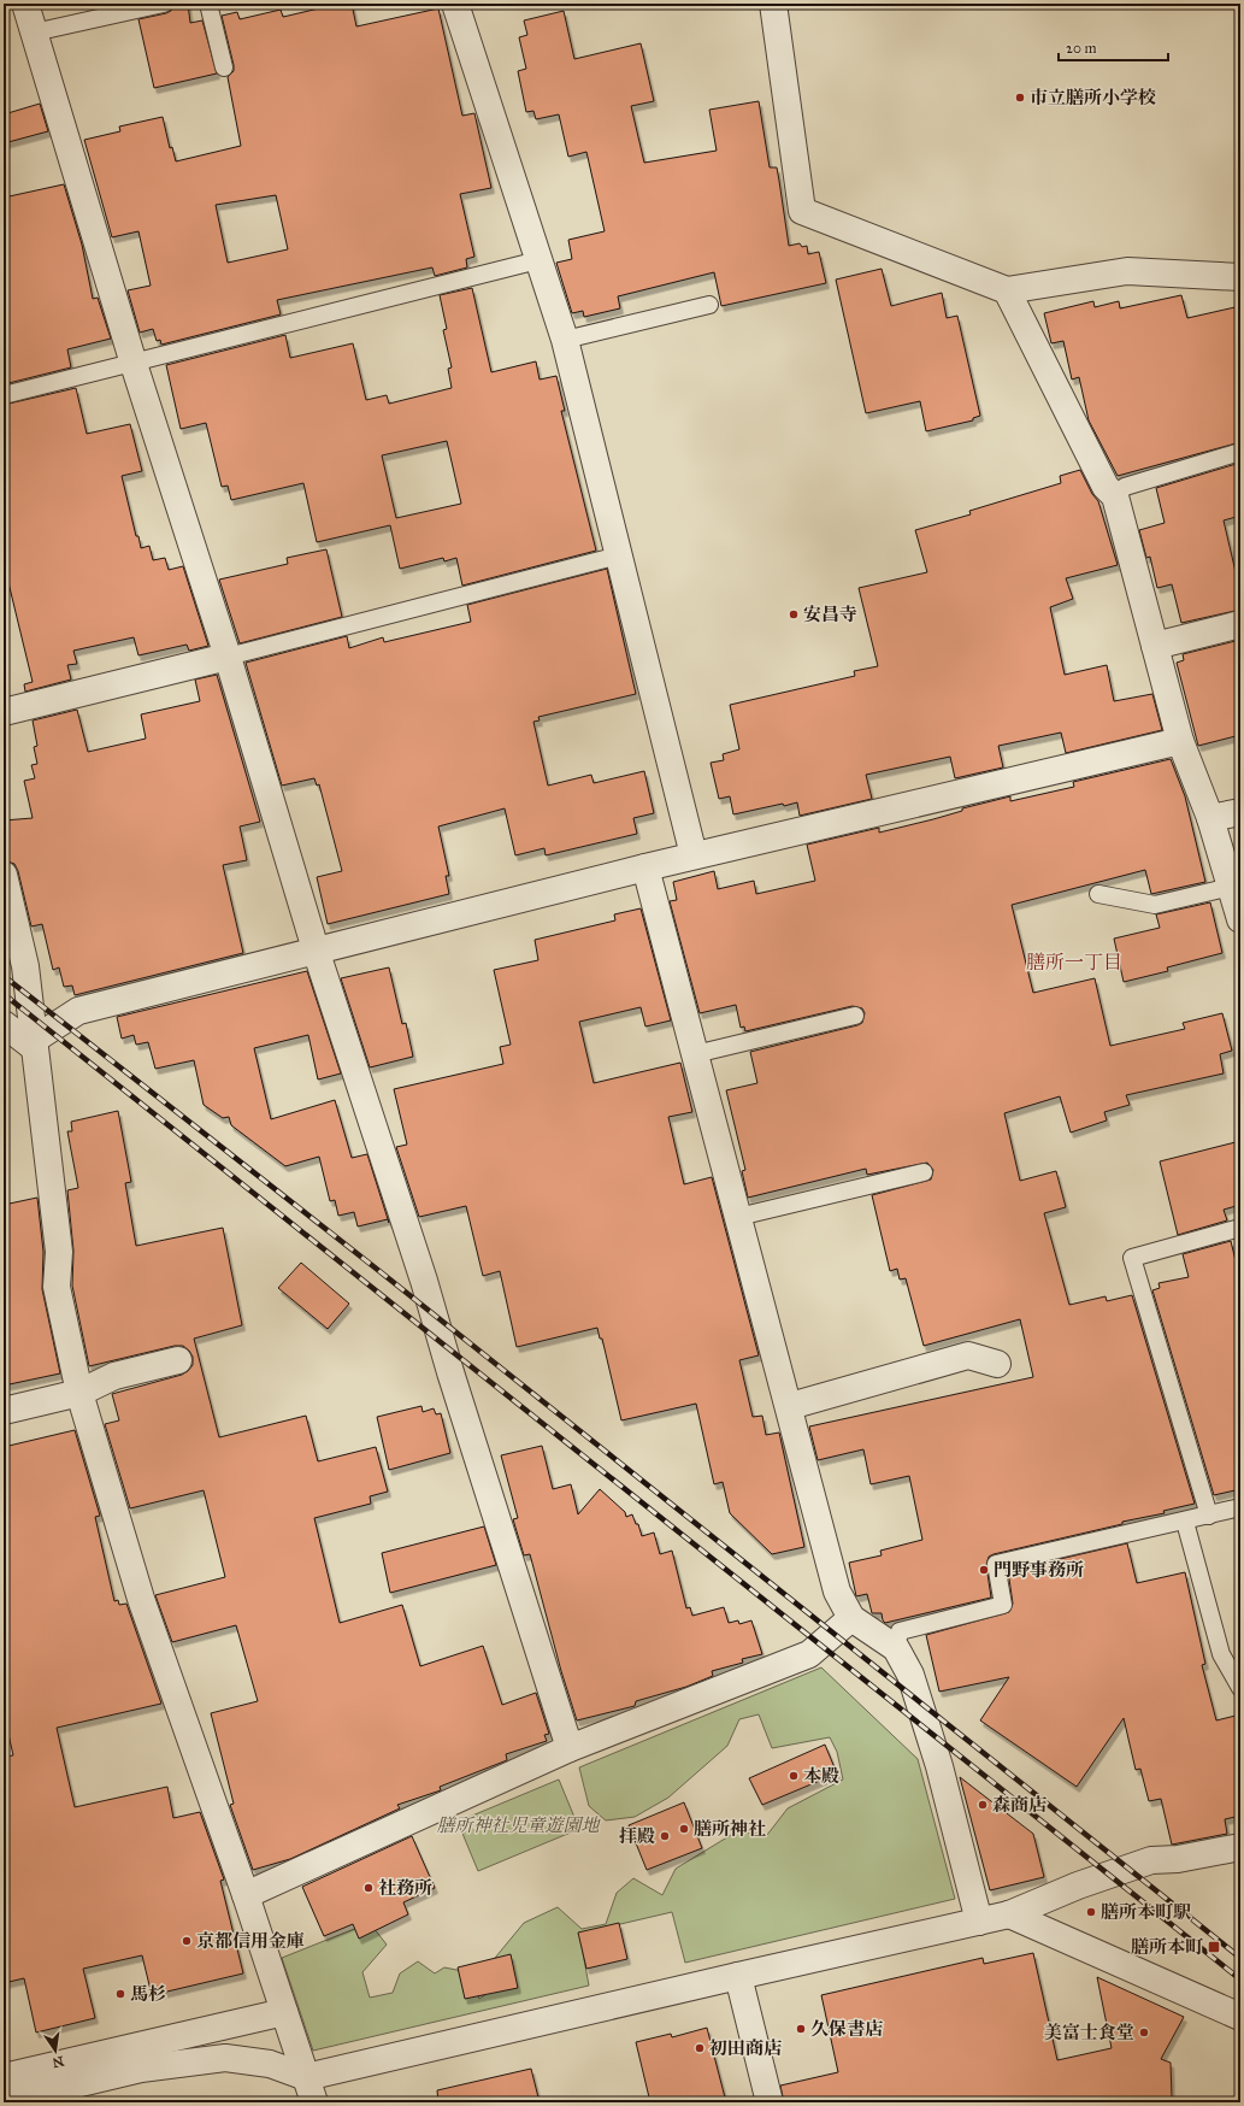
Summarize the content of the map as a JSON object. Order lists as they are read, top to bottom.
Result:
{
  "districts": ["膳所一丁目"],
  "parks": ["膳所神社児童遊園地"],
  "places": {
    "other": [
      "市立膳所小学校",
      "安昌寺",
      "門野事務所",
      "本殿",
      "森商店",
      "膳所神社",
      "拝殿",
      "社務所",
      "膳所本町駅",
      "京都信用金庫",
      "馬杉",
      "久保書店",
      "美富士食堂",
      "初田商店"
    ],
    "transit": ["膳所本町"]
  },
  "scale_bar": "20 m",
  "north": "bottom"
}
